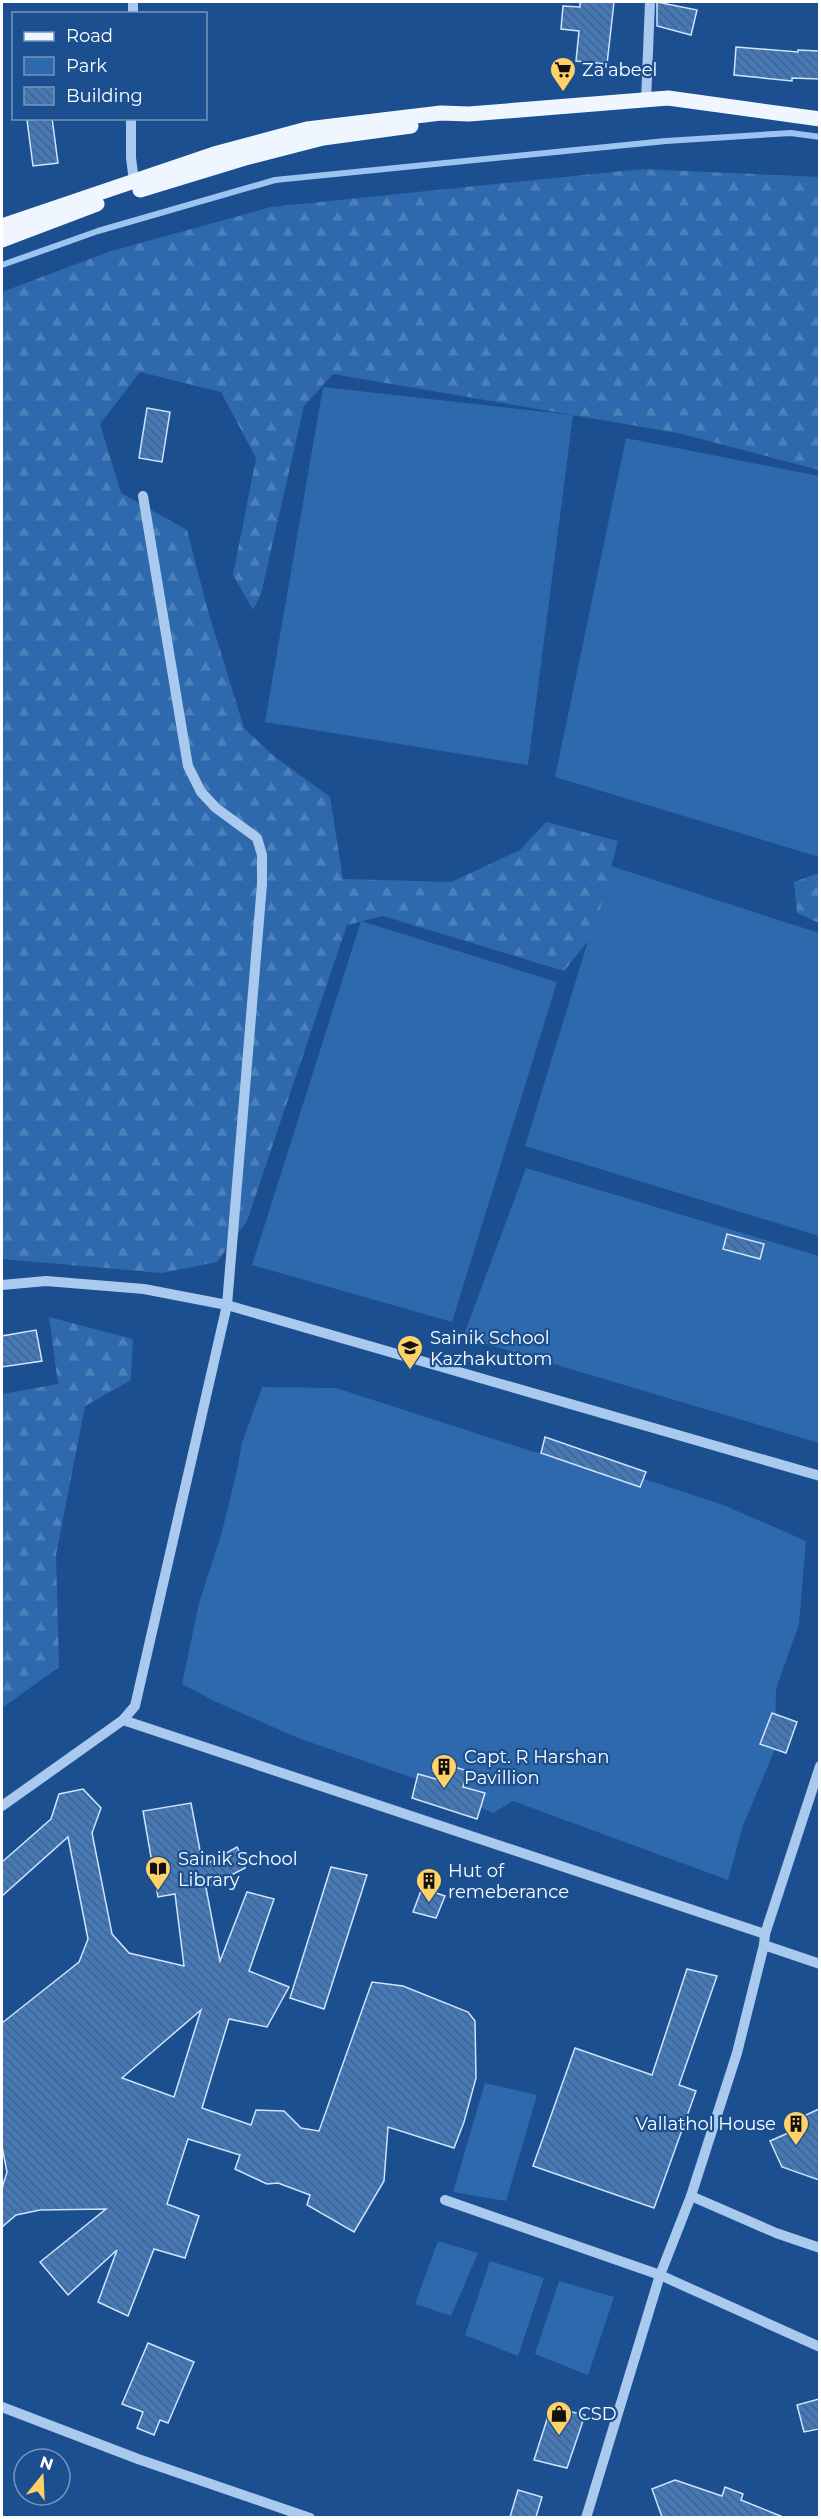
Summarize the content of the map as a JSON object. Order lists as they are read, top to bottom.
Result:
{
  "places": {
    "supermarket": ["Za'abeel"],
    "school or university": ["Sainik School Kazhakuttom"],
    "building": ["Capt. R Harshan Pavillion", "Hut of remeberance", "Vallathol House"],
    "library": ["Sainik School Library"],
    "shop": ["CSD"]
  },
  "legend": ["Road", "Park", "Building"],
  "north": "top"
}
